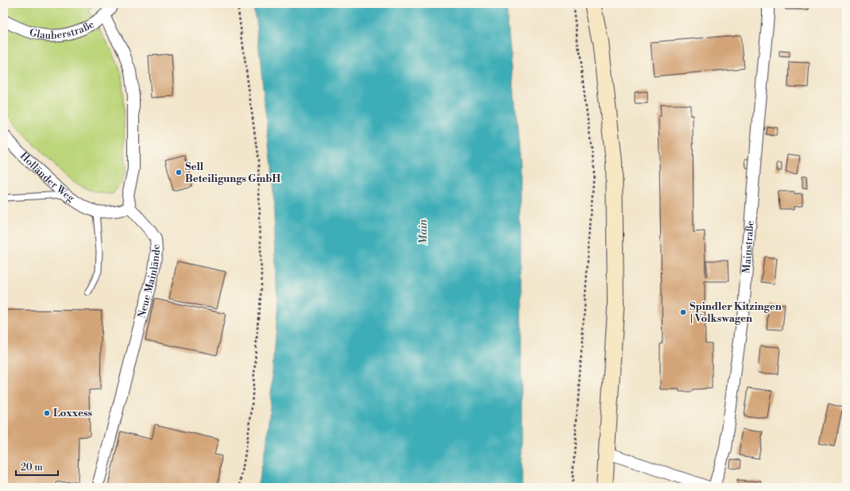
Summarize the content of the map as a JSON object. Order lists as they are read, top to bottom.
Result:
{
  "streets": {
    "street": [
      "Glauberstraße",
      "Holländer Weg",
      "Mainstraße",
      "Neue Mainlände"
    ]
  },
  "crossings": [
    ["Holländer Weg", "Neue Mainlände"]
  ],
  "water": ["Main"],
  "places": ["Sell Beteiligungs GmbH", "Spindler Kitzingen | Volkswagen", "Loxxess"],
  "scale_bar": "20 m"
}
